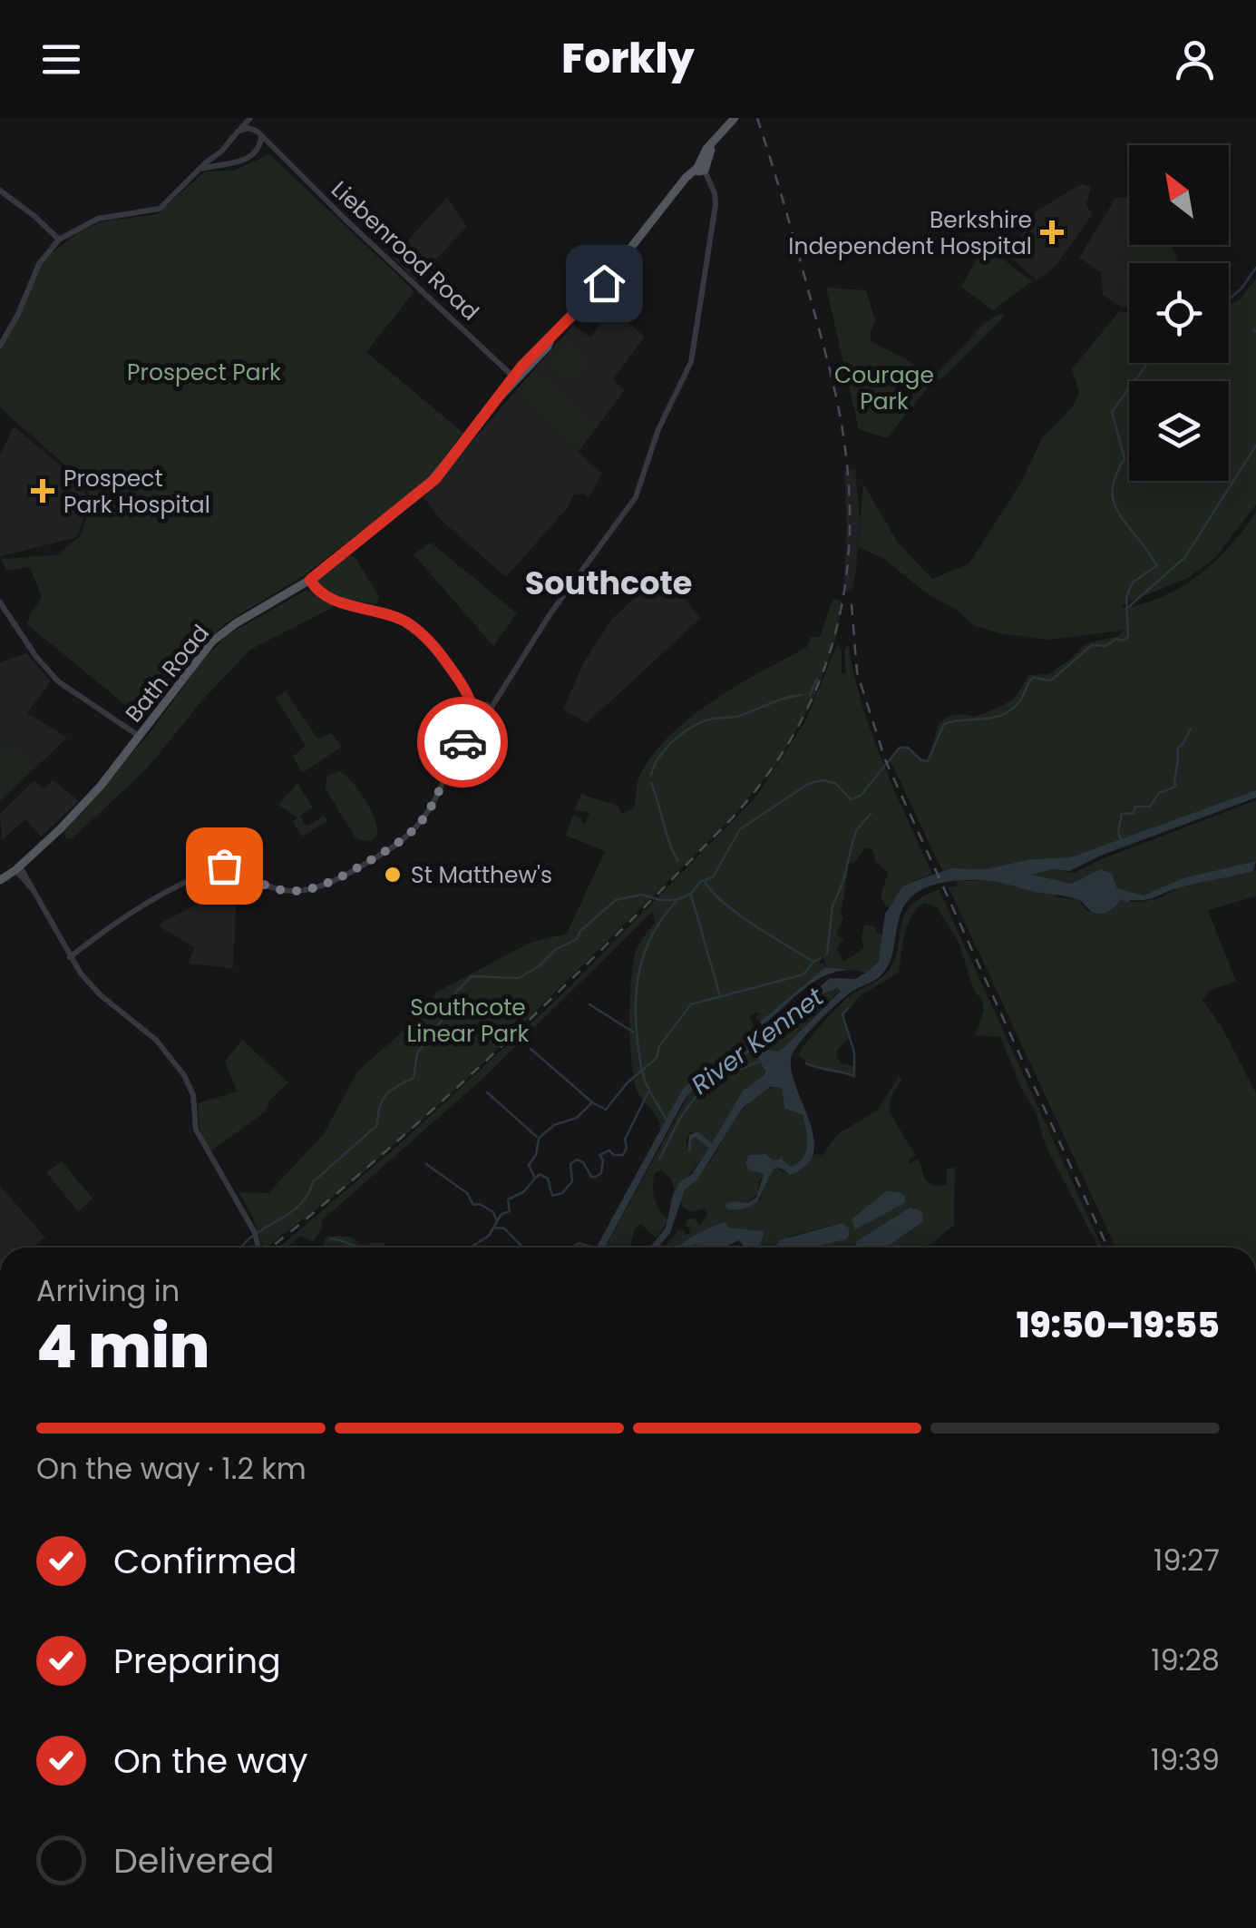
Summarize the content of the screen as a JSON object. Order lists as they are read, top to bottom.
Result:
{
  "streets": {
    "main road": ["Bath Road"],
    "street": ["Liebenrood Road"]
  },
  "crossings": [
    ["Liebenrood Road", "Bath Road"]
  ],
  "districts": ["Southcote"],
  "water": ["River Kennet"],
  "parks": ["Prospect Park", "Courage Park", "Southcote Linear Park"],
  "places": {
    "health": ["Berkshire Independent Hospital", "Prospect Park Hospital"],
    "other": ["St Matthew's"]
  },
  "north": "top left",
  "page": {
    "header": "Forkly",
    "heading": ["4 min", "Arriving in", "19:50–19:55"],
    "bar": "On the way · 1.2 km",
    "list": [
      ["Confirmed", "19:27"],
      ["Preparing", "19:28"],
      ["On the way", "19:39"],
      "Delivered"
    ]
  }
}
